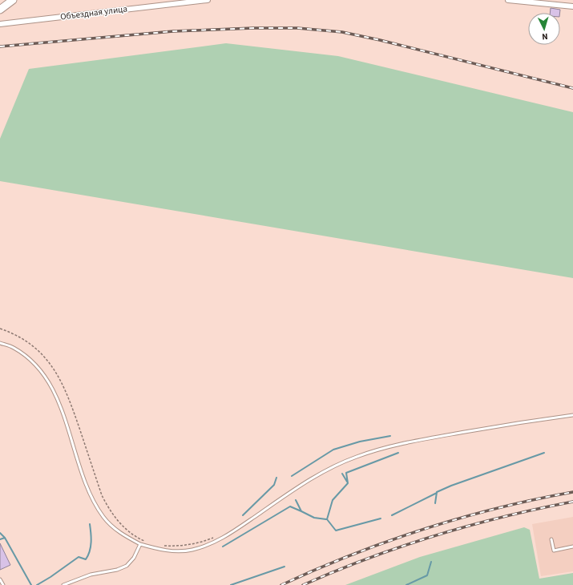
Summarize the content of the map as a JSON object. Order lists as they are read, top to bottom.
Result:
{
  "streets": {
    "street": ["Объездная улица"]
  },
  "north": "bottom"
}
